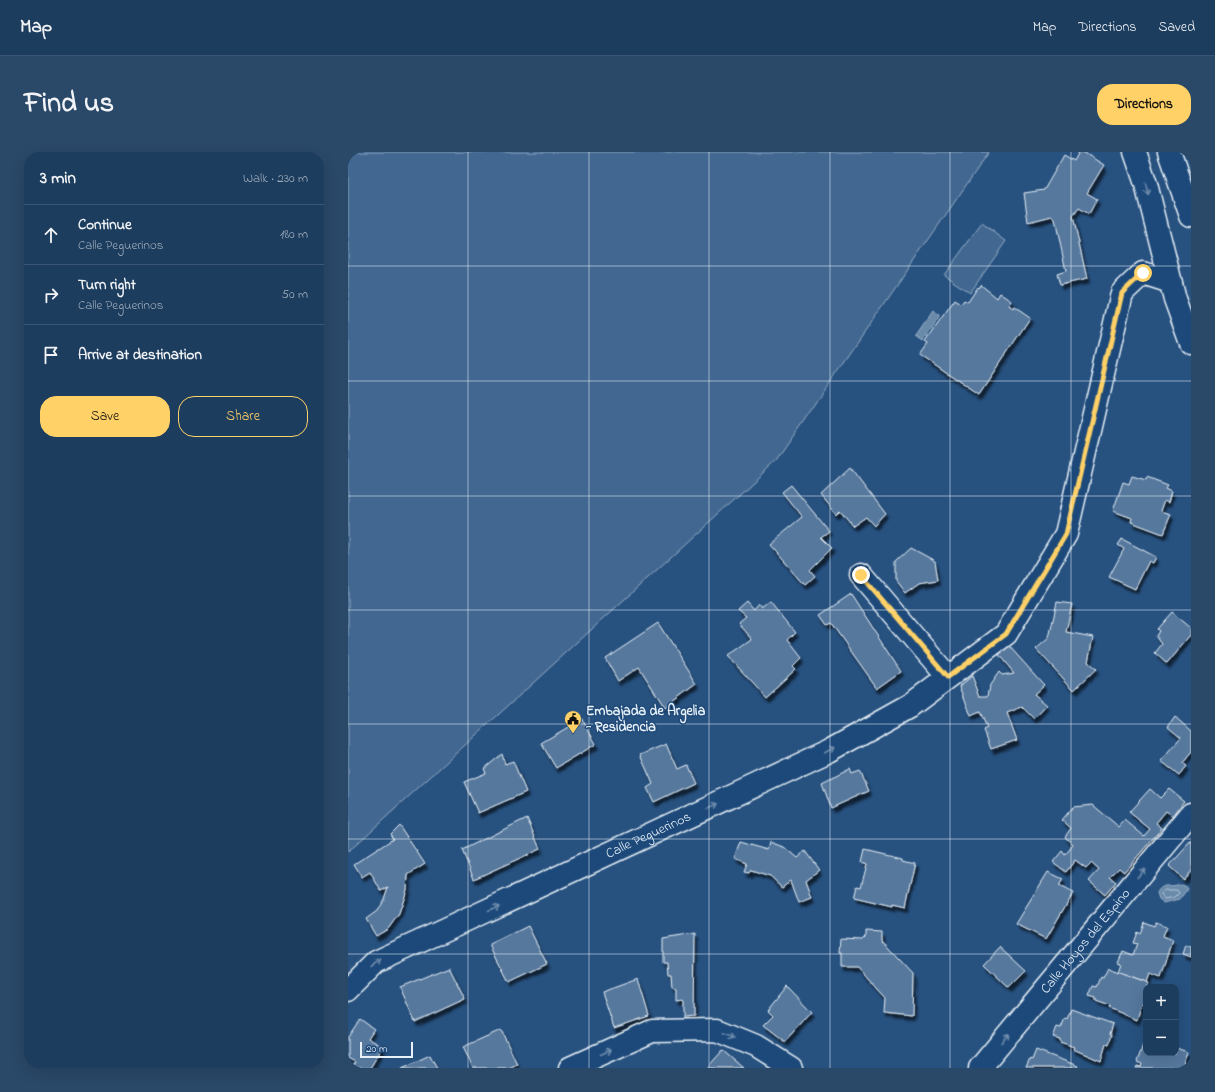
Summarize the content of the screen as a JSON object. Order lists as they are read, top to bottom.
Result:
{
  "streets": {
    "main road": ["Calle Peguerinos", "Calle Hoyos del Espino"]
  },
  "one_way": ["Calle Peguerinos", "Calle Hoyos del Espino"],
  "places": {
    "public building": ["Embajada de Argelia - Residencia"]
  },
  "scale_bar": "20 m",
  "page": {
    "header": "Map",
    "nav": ["Map", "Directions", "Saved"],
    "title": "Find us",
    "buttons": [
      "Directions",
      ["Save", "Share"]
    ],
    "heading": ["3 min", "Walk · 230 m"],
    "list": [
      ["Continue", "Calle Peguerinos", "180 m"],
      ["Turn right", "Calle Peguerinos", "50 m"],
      "Arrive at destination"
    ],
    "map_buttons": ["+", "−"],
    "scale": "20 m"
  }
}
